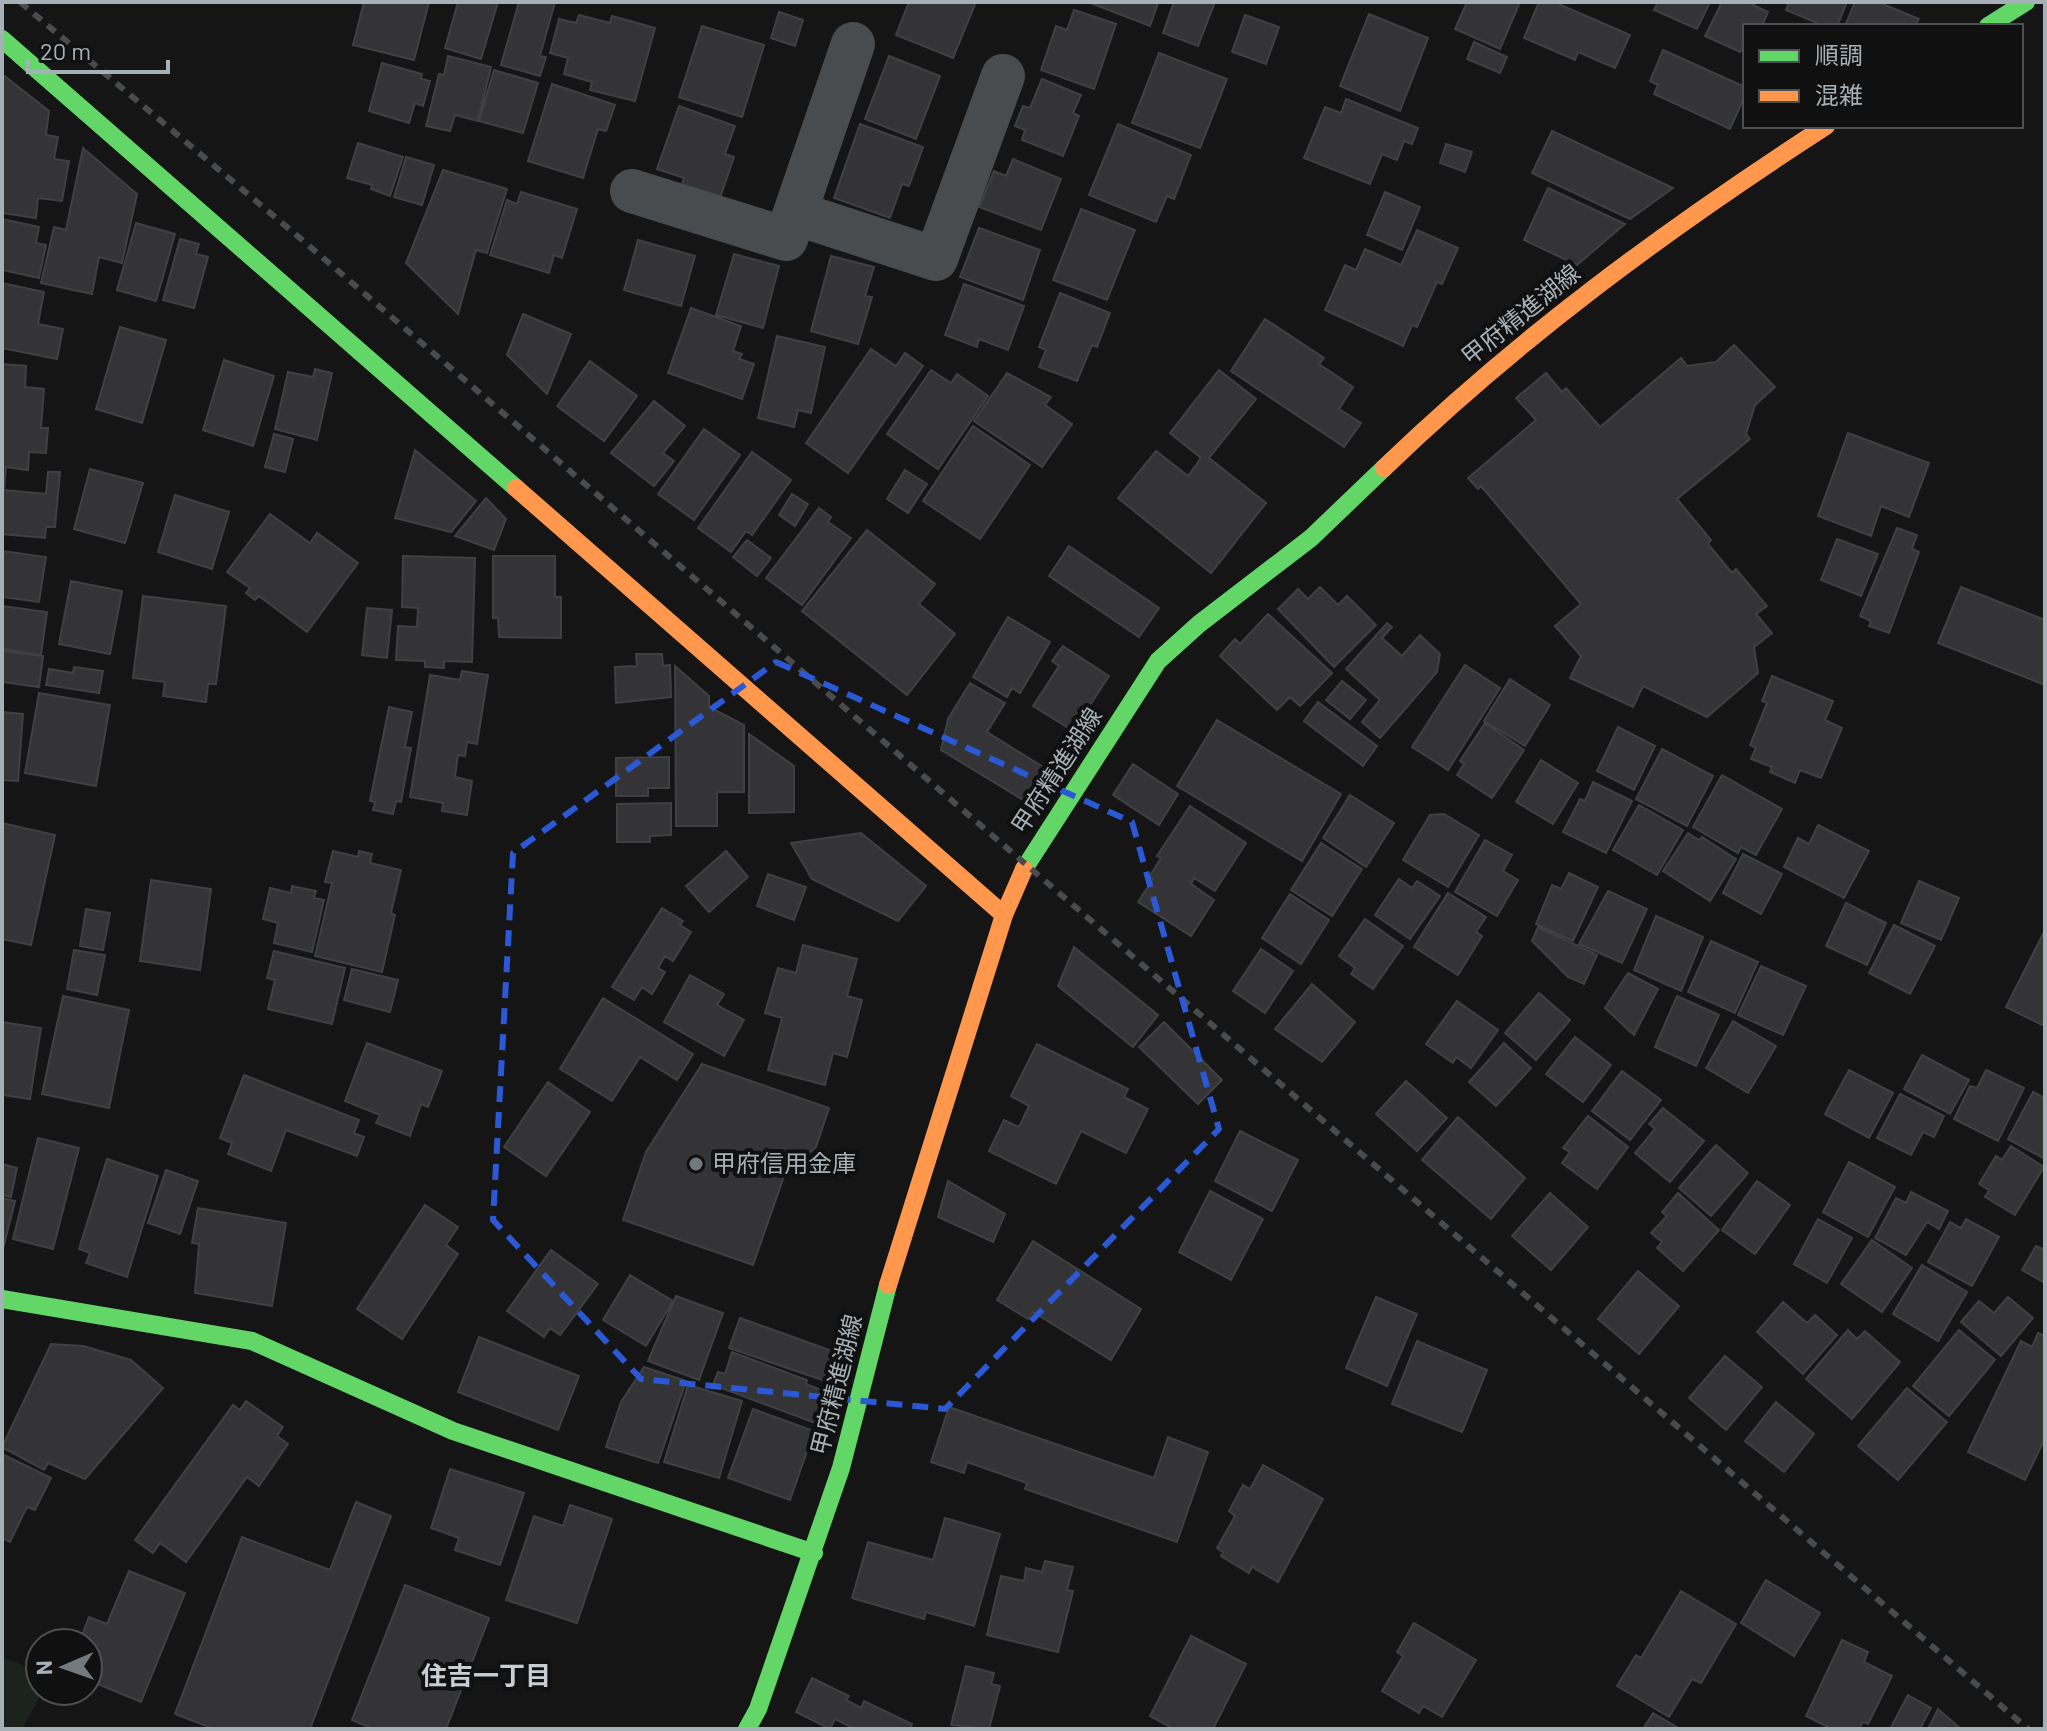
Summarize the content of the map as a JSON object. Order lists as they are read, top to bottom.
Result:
{
  "streets": {
    "street": ["甲府精進湖線"]
  },
  "districts": ["住吉一丁目"],
  "places": ["甲府信用金庫"],
  "legend": ["順調", "混雑"],
  "scale_bar": "20 m",
  "north": "left"
}
